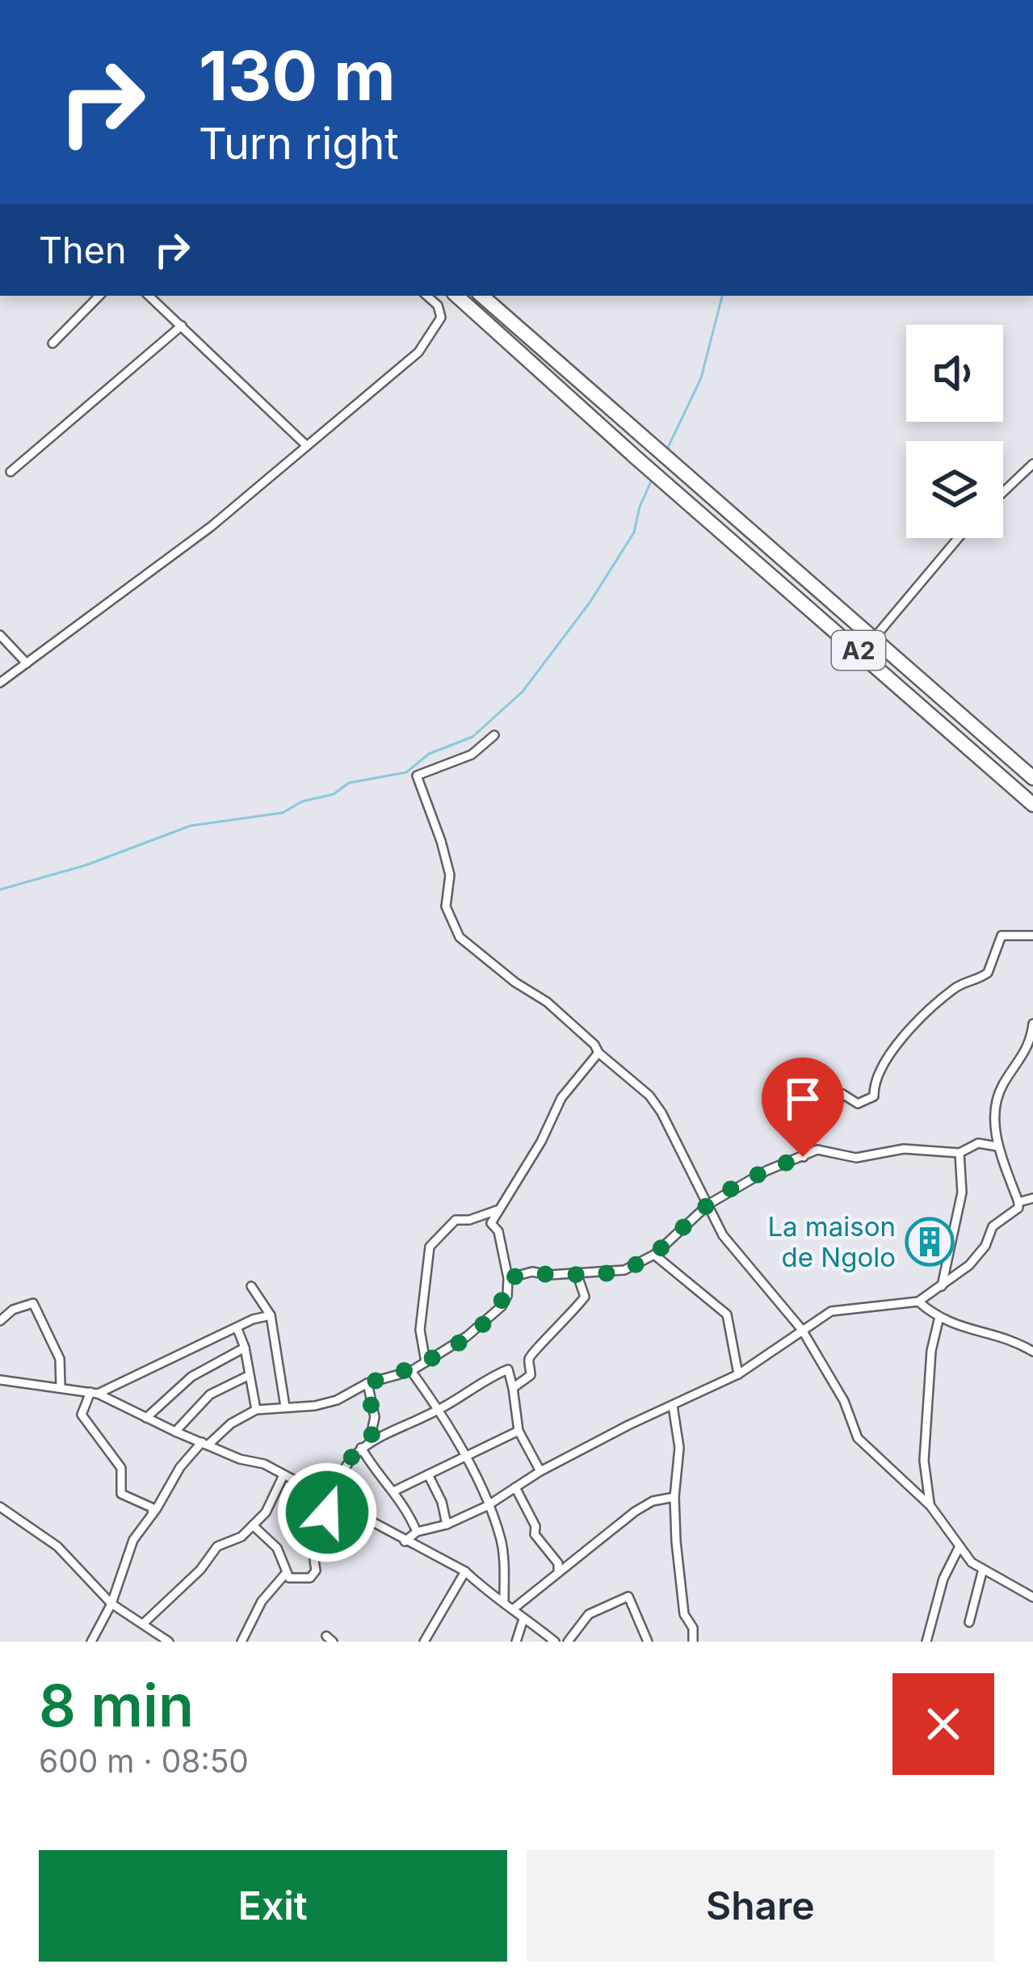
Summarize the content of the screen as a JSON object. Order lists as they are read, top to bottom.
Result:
{
  "streets": {
    "highway": ["A2"]
  },
  "places": {
    "building": ["La maison de Ngolo"]
  },
  "page": {
    "turn": ["130 m", "Turn right"],
    "then": "Then",
    "heading": ["8 min", "600 m · 08:50"],
    "buttons": ["Exit", "Share"]
  }
}
